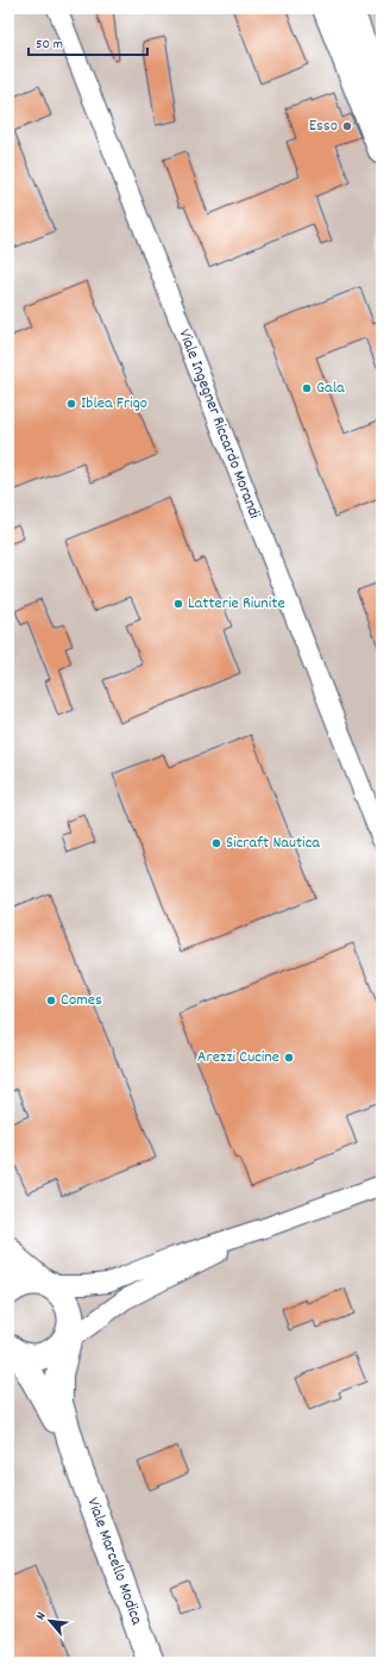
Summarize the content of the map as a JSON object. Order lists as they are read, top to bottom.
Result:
{
  "streets": {
    "street": ["Viale Ingegner Riccardo Morandi", "Viale Marcello Modica"]
  },
  "places": [
    "Esso",
    "Gala",
    "Iblea Frigo",
    "Latterie Riunite",
    "Sicraft Nautica",
    "Comes",
    "Arezzi Cucine"
  ],
  "scale_bar": "50 m",
  "north": "top left"
}
